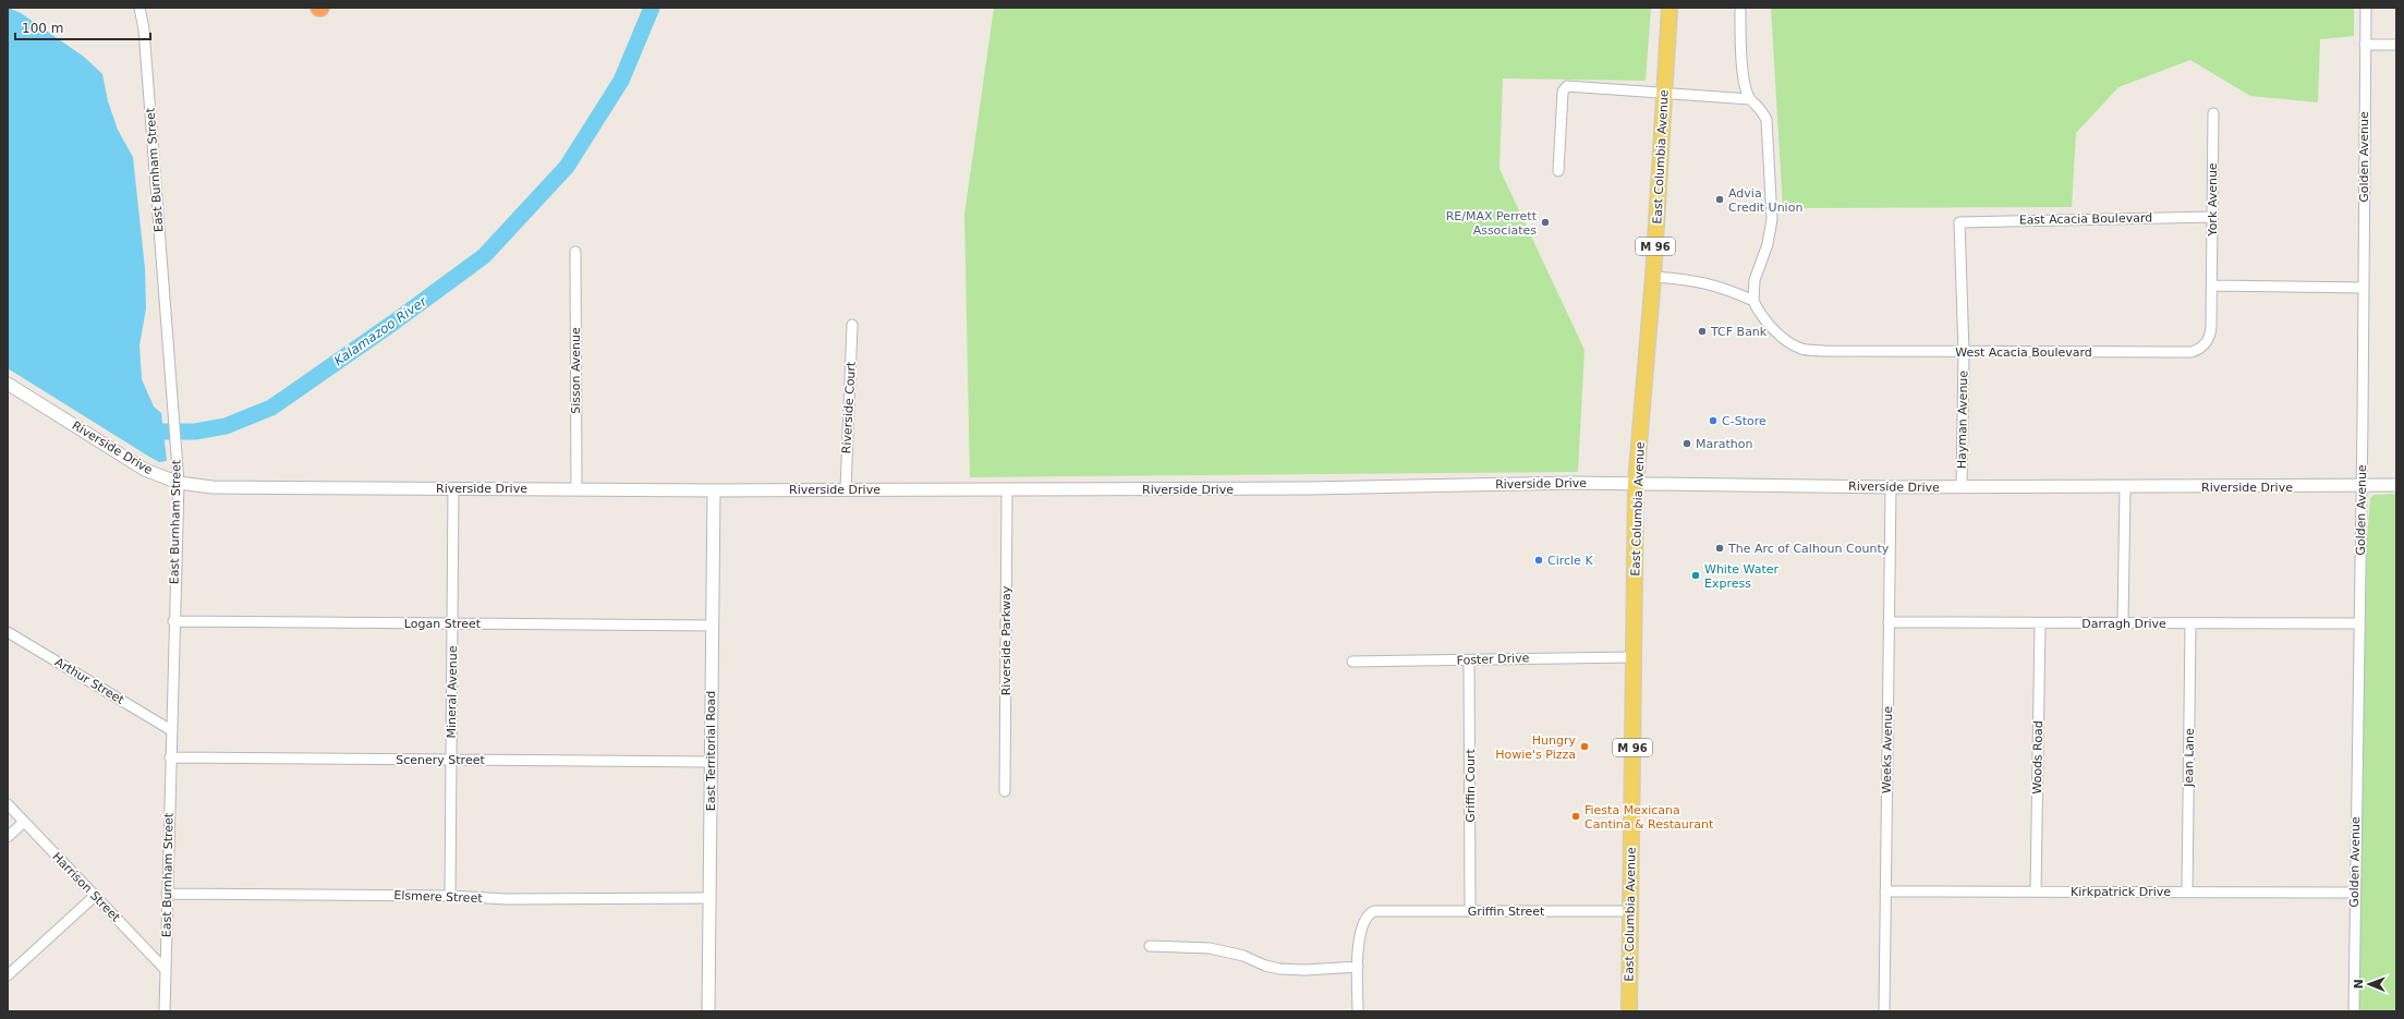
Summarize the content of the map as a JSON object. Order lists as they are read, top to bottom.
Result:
{
  "streets": {
    "main road": ["East Columbia Avenue", "M 96"],
    "street": [
      "Golden Avenue",
      "East Burnham Street",
      "York Avenue",
      "East Acacia Boulevard",
      "West Acacia Boulevard",
      "Sisson Avenue",
      "Riverside Court",
      "Hayman Avenue",
      "Riverside Drive",
      "Logan Street",
      "Darragh Drive",
      "Riverside Parkway",
      "Foster Drive",
      "Arthur Street",
      "Mineral Avenue",
      "Weeks Avenue",
      "East Territorial Road",
      "Woods Road",
      "Jean Lane",
      "Scenery Street",
      "Griffin Court",
      "Harrison Street",
      "Kirkpatrick Drive",
      "Elsmere Street",
      "Griffin Street"
    ]
  },
  "crossings": [
    ["East Columbia Avenue", "Riverside Drive"],
    ["East Columbia Avenue", "Foster Drive"],
    ["East Columbia Avenue", "Griffin Street"],
    ["Golden Avenue", "Riverside Drive"],
    ["Golden Avenue", "Darragh Drive"],
    ["Golden Avenue", "Kirkpatrick Drive"],
    ["East Burnham Street", "Riverside Drive"],
    ["East Burnham Street", "Logan Street"],
    ["East Burnham Street", "Arthur Street"],
    ["East Burnham Street", "Scenery Street"],
    ["East Burnham Street", "Harrison Street"],
    ["East Burnham Street", "Elsmere Street"],
    ["York Avenue", "East Acacia Boulevard"],
    ["York Avenue", "West Acacia Boulevard"],
    ["East Acacia Boulevard", "Hayman Avenue"],
    ["West Acacia Boulevard", "Hayman Avenue"],
    ["Sisson Avenue", "Riverside Drive"],
    ["Riverside Court", "Riverside Drive"],
    ["Hayman Avenue", "Riverside Drive"],
    ["Riverside Drive", "Riverside Parkway"],
    ["Riverside Drive", "Mineral Avenue"],
    ["Riverside Drive", "Weeks Avenue"],
    ["Riverside Drive", "East Territorial Road"],
    ["Logan Street", "Mineral Avenue"],
    ["Logan Street", "East Territorial Road"],
    ["Darragh Drive", "Weeks Avenue"],
    ["Darragh Drive", "Woods Road"],
    ["Darragh Drive", "Jean Lane"],
    ["Foster Drive", "Griffin Court"],
    ["Mineral Avenue", "Scenery Street"],
    ["Mineral Avenue", "Elsmere Street"],
    ["Weeks Avenue", "Kirkpatrick Drive"],
    ["East Territorial Road", "Scenery Street"],
    ["East Territorial Road", "Elsmere Street"],
    ["Woods Road", "Kirkpatrick Drive"],
    ["Jean Lane", "Kirkpatrick Drive"],
    ["Griffin Court", "Griffin Street"]
  ],
  "water": ["Kalamazoo River"],
  "places": [
    "Advia Credit Union",
    "RE/MAX Perrett Associates",
    "TCF Bank",
    "C-Store",
    "Marathon",
    "The Arc of Calhoun County",
    "Circle K",
    "White Water Express",
    "Hungry Howie's Pizza",
    "Fiesta Mexicana Cantina & Restaurant"
  ],
  "scale_bar": "100 m",
  "north": "left"
}
